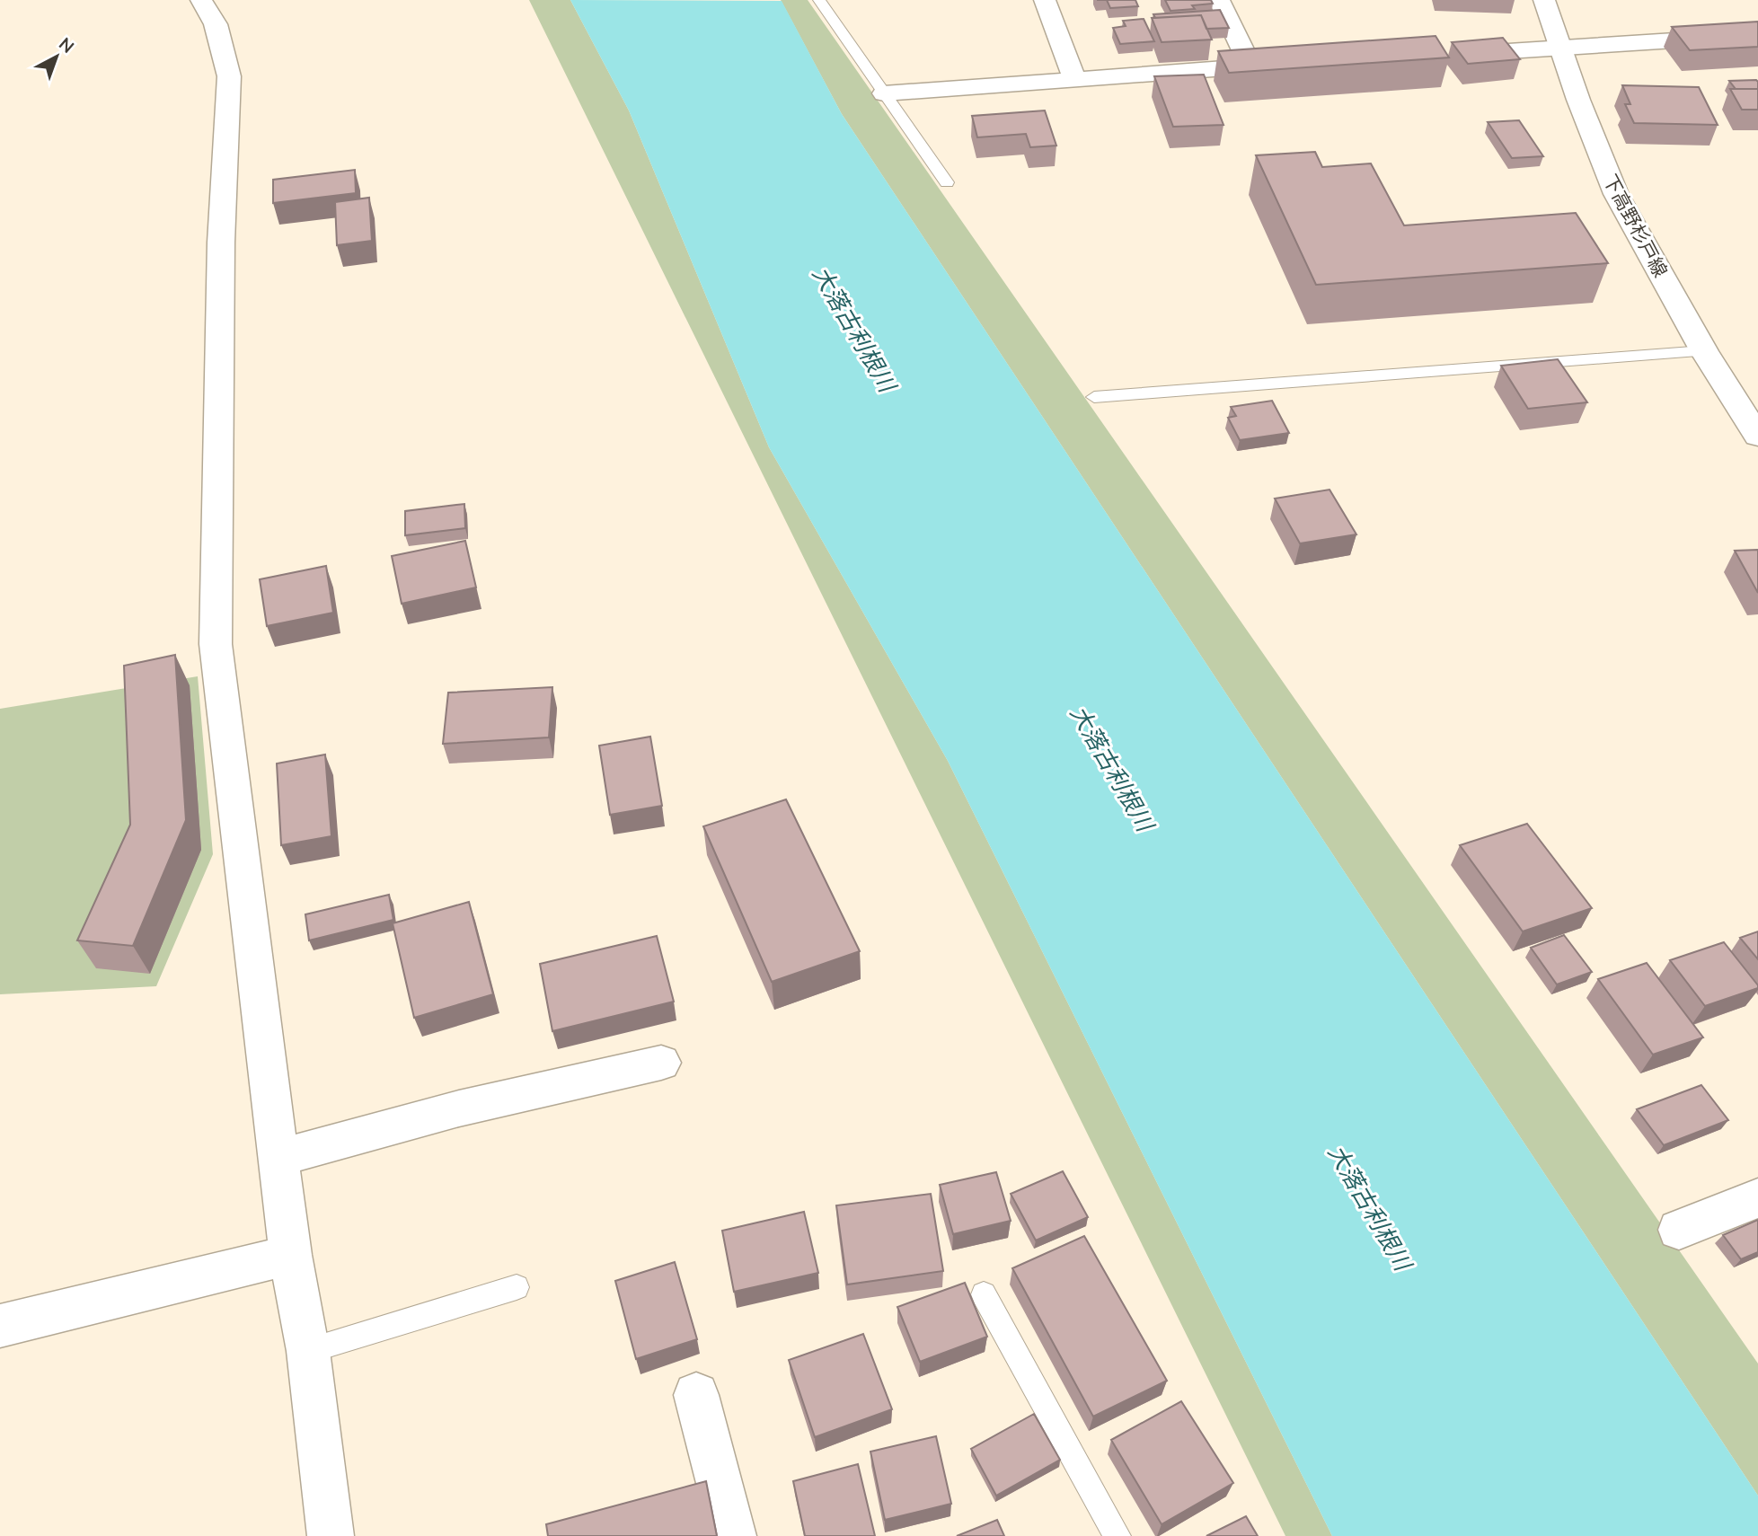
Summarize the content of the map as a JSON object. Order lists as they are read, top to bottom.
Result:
{
  "streets": {
    "street": ["下高野杉戸線"]
  },
  "water": ["大落古利根川"],
  "north": "top right"
}
